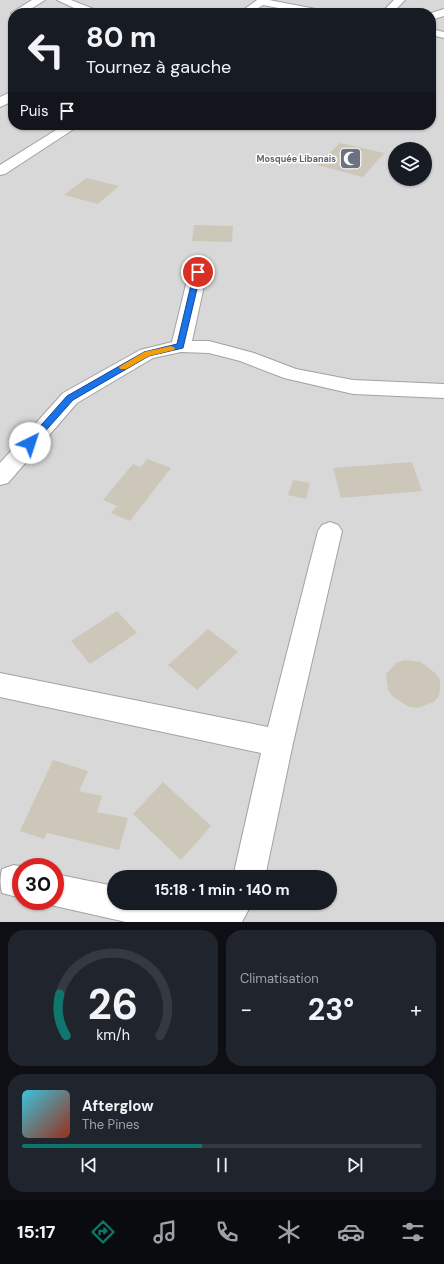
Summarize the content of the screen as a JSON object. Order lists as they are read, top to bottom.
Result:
{
  "places": {
    "mosque": ["Mosquée Libanais"]
  },
  "page": {
    "turn": ["80 m", "Tournez à gauche"],
    "then": "Puis",
    "limit": "30",
    "trip": "15:18 · 1 min · 140 m",
    "tile": "Climatisation",
    "heat": ["−", "23°", "+"],
    "song": ["Afterglow", "The Pines"],
    "tabs": "15:17",
    "gauge": ["26", "km/h"]
  }
}
